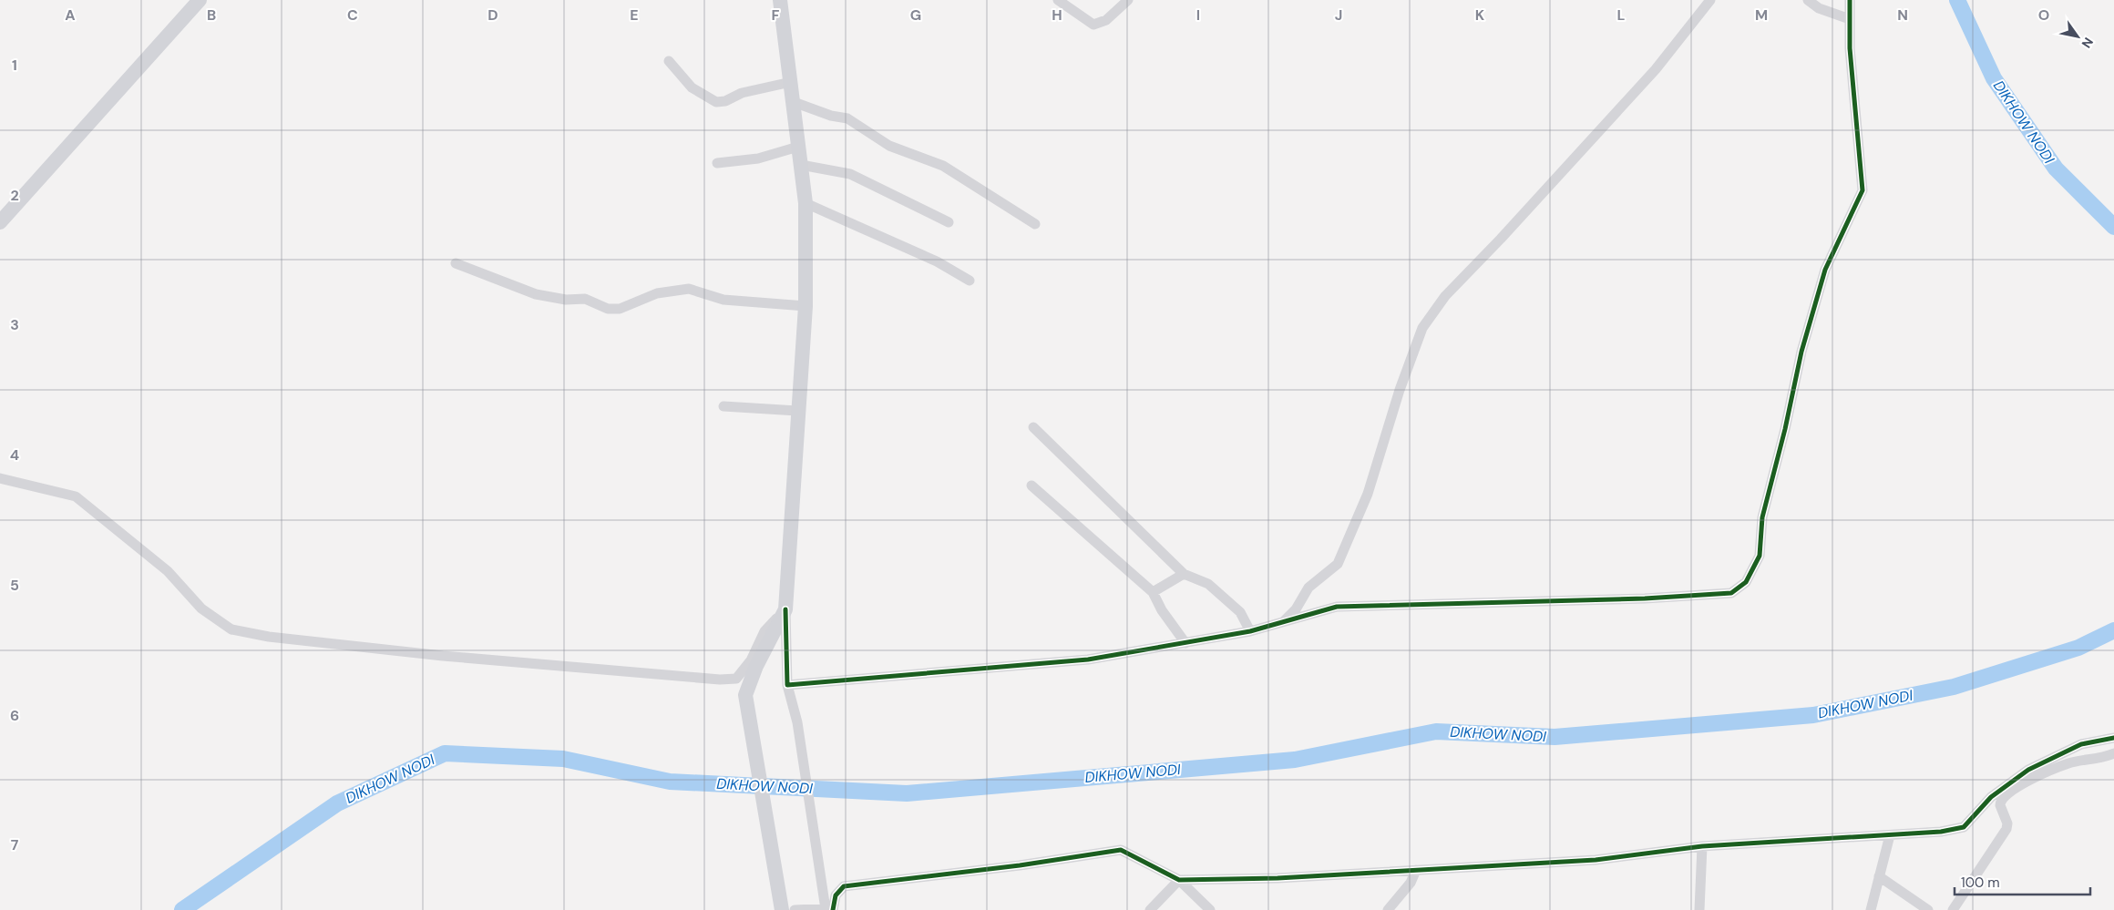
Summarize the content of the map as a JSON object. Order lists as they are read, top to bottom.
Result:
{
  "water": ["DIKHOW NODI"],
  "scale_bar": "100 m",
  "north": "bottom right",
  "grid": {
    "columns": [
      "A",
      "B",
      "C",
      "D",
      "E",
      "F",
      "G",
      "H",
      "I",
      "J",
      "K",
      "L",
      "M",
      "N",
      "O"
    ],
    "rows": [
      "1",
      "2",
      "3",
      "4",
      "5",
      "6",
      "7"
    ]
  }
}
